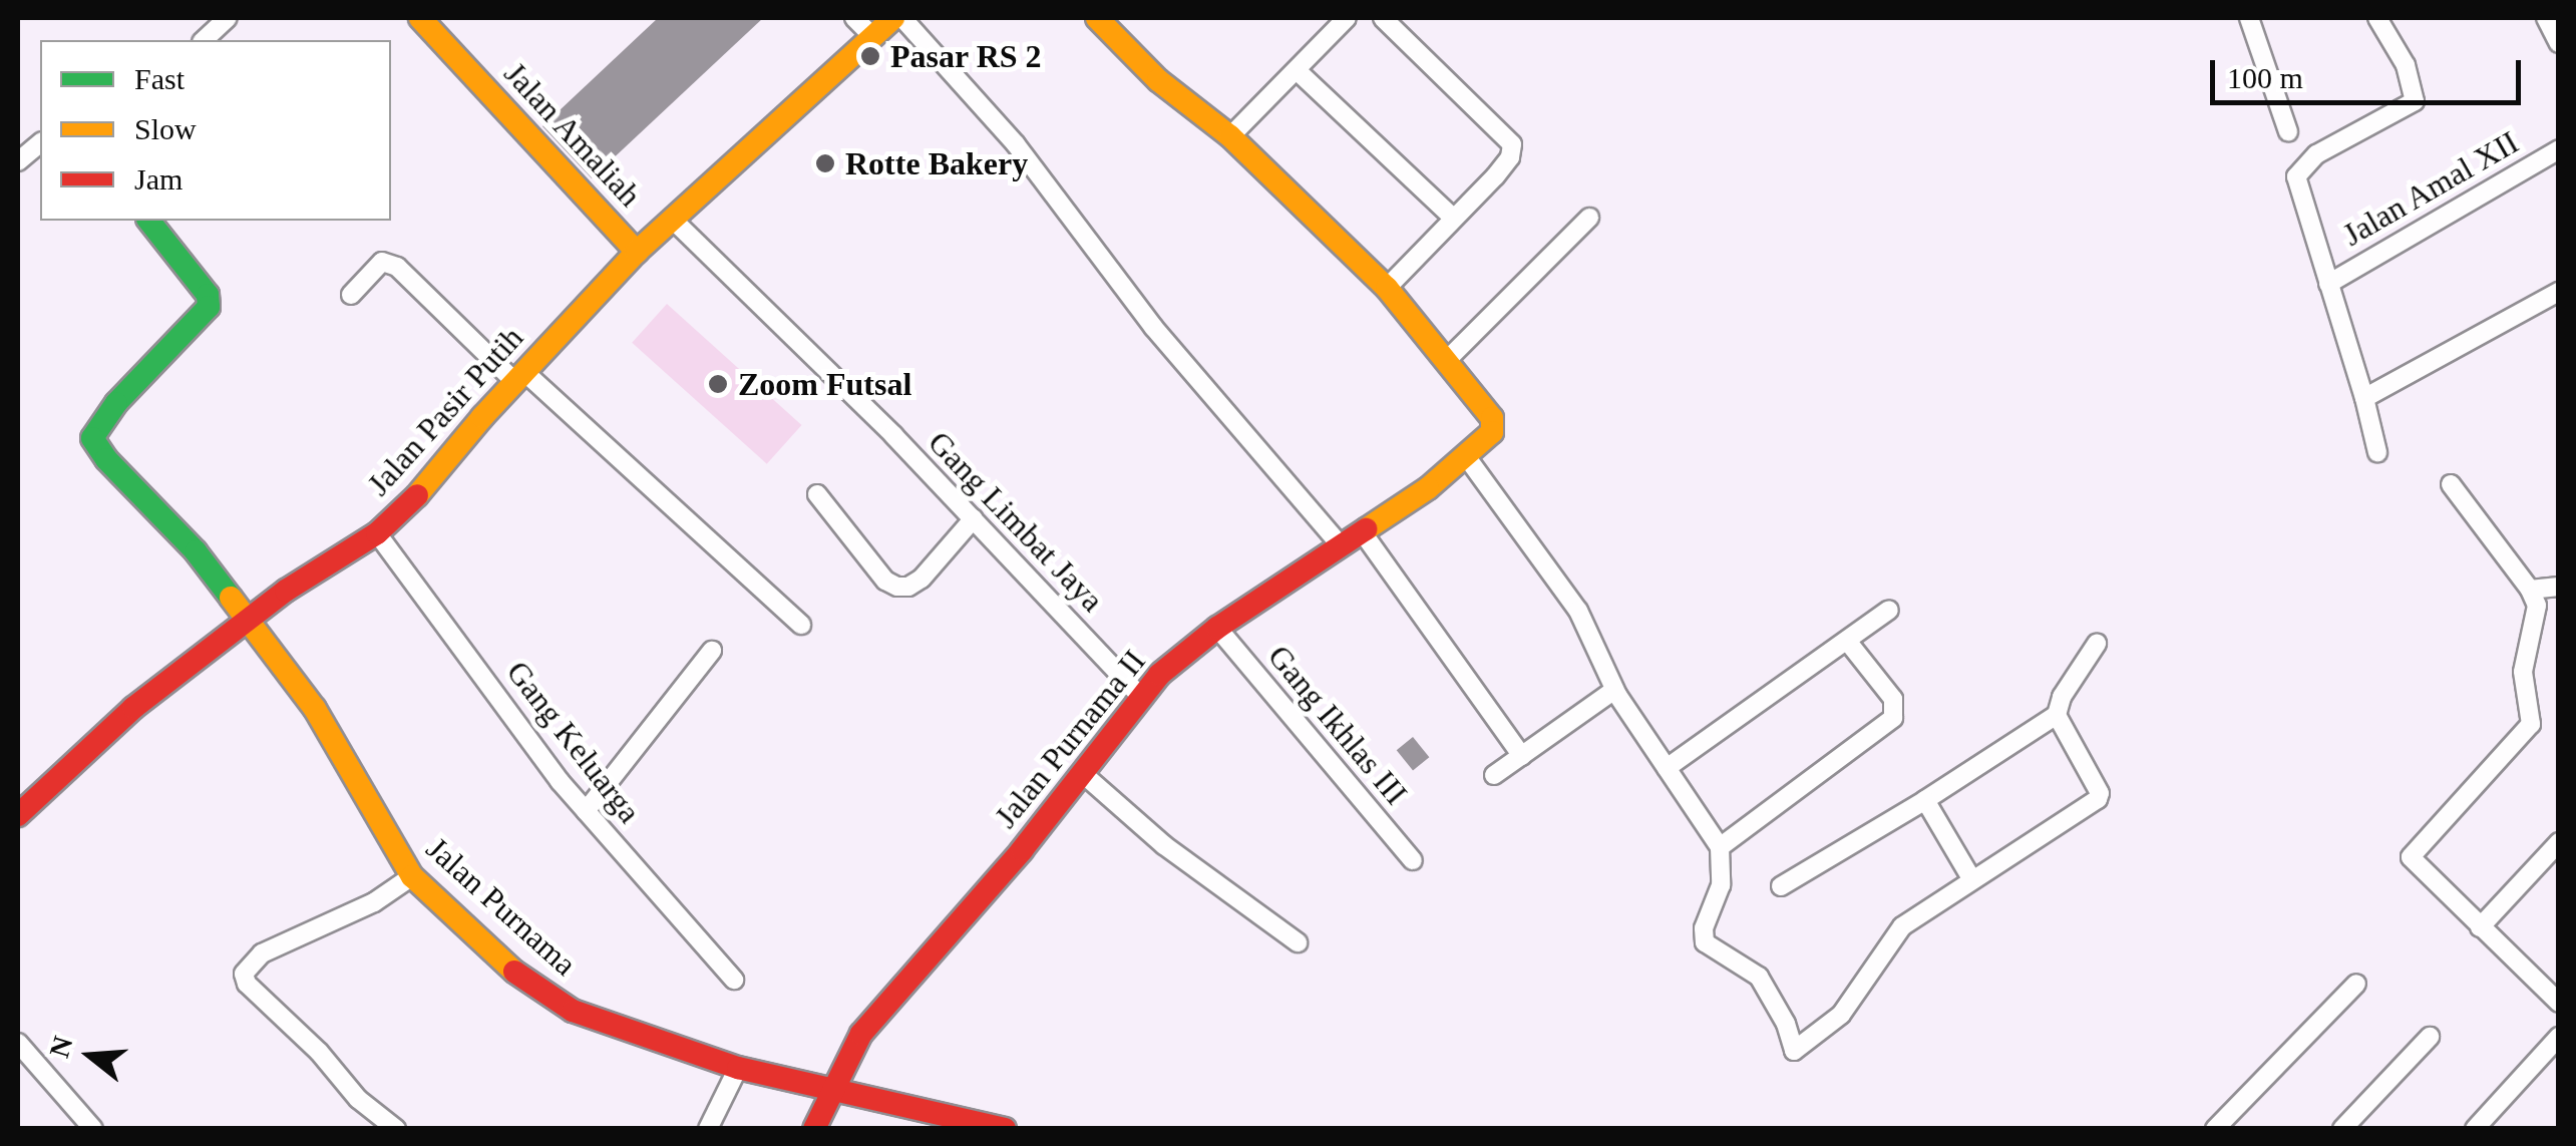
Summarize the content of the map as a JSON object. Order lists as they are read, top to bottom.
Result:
{
  "streets": {
    "main road": [
      "Jalan Amaliah",
      "Jalan Pasir Putih",
      "Jalan Purnama II",
      "Jalan Purnama"
    ],
    "street": [
      "Jalan Amal XII",
      "Gang Limbat Jaya",
      "Gang Ikhlas III",
      "Gang Keluarga"
    ]
  },
  "crossings": [
    ["Jalan Amaliah", "Jalan Pasir Putih"],
    ["Jalan Pasir Putih", "Gang Limbat Jaya"],
    ["Jalan Pasir Putih", "Gang Keluarga"],
    ["Jalan Pasir Putih", "Jalan Purnama"],
    ["Gang Limbat Jaya", "Jalan Purnama II"],
    ["Gang Ikhlas III", "Jalan Purnama II"],
    ["Jalan Purnama II", "Jalan Purnama"]
  ],
  "places": ["Pasar RS 2", "Rotte Bakery", "Zoom Futsal"],
  "legend": ["Fast", "Slow", "Jam"],
  "scale_bar": "100 m",
  "north": "left"
}
